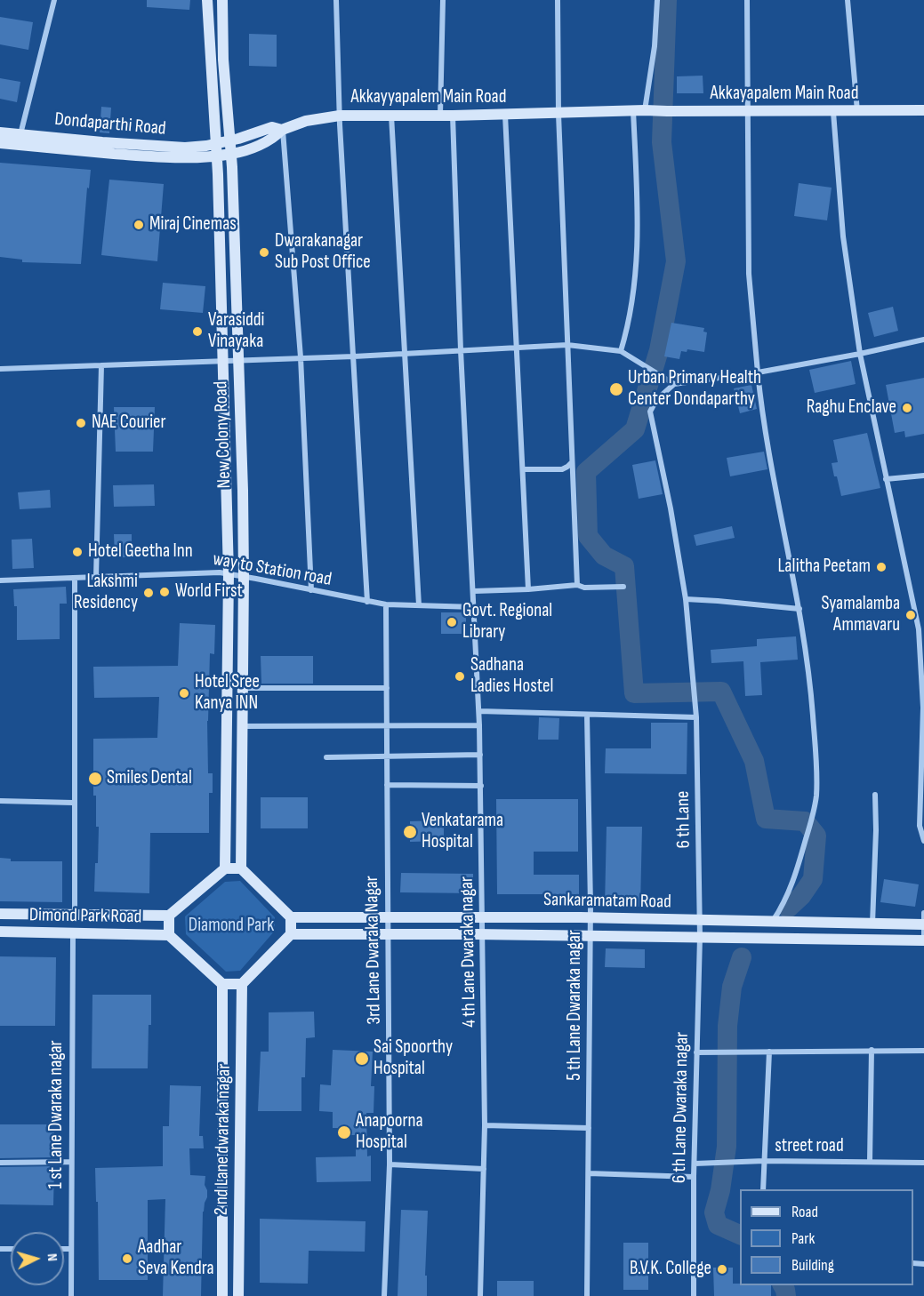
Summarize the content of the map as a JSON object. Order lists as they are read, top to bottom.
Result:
{
  "streets": {
    "main road": [
      "Akkayapalem Main Road",
      "Akkayyapalem Main Road",
      "Dondaparthi Road",
      "New Colony Road",
      "Sankaramatam Road",
      "Dimond Park Road",
      "2 nd Lane dwaraka nagar"
    ],
    "street": [
      "way to Station road",
      "6 th Lane",
      "3rd Lane Dwaraka Nagar",
      "4 th Lane Dwaraka nagar",
      "5 th Lane Dwaraka nagar",
      "6 th Lane Dwaraka nagar",
      "1 st Lane Dwaraka nagar",
      "street road"
    ]
  },
  "crossings": [
    ["Akkayapalem Main Road", "Akkayyapalem Main Road"],
    ["Akkayyapalem Main Road", "Dondaparthi Road"],
    ["Akkayyapalem Main Road", "New Colony Road"],
    ["Akkayyapalem Main Road", "4 th Lane Dwaraka nagar"],
    ["Dondaparthi Road", "New Colony Road"],
    ["New Colony Road", "way to Station road"],
    ["New Colony Road", "Sankaramatam Road"],
    ["New Colony Road", "Dimond Park Road"],
    ["New Colony Road", "2 nd Lane dwaraka nagar"],
    ["way to Station road", "3rd Lane Dwaraka Nagar"],
    ["way to Station road", "4 th Lane Dwaraka nagar"],
    ["6 th Lane", "Sankaramatam Road"],
    ["6 th Lane", "6 th Lane Dwaraka nagar"],
    ["Sankaramatam Road", "Dimond Park Road"],
    ["Sankaramatam Road", "3rd Lane Dwaraka Nagar"],
    ["Sankaramatam Road", "4 th Lane Dwaraka nagar"],
    ["Sankaramatam Road", "5 th Lane Dwaraka nagar"],
    ["Sankaramatam Road", "6 th Lane Dwaraka nagar"],
    ["Sankaramatam Road", "2 nd Lane dwaraka nagar"],
    ["Dimond Park Road", "1 st Lane Dwaraka nagar"],
    ["Dimond Park Road", "2 nd Lane dwaraka nagar"],
    ["6 th Lane Dwaraka nagar", "street road"]
  ],
  "parks": ["Diamond Park"],
  "places": [
    "Miraj Cinemas",
    "Dwarakanagar Sub Post Office",
    "Varasiddi Vinayaka",
    "Urban Primary Health Center Dondaparthy",
    "Raghu Enclave",
    "NAE Courier",
    "Hotel Geetha Inn",
    "Lalitha Peetam",
    "World First",
    "Lakshmi Residency",
    "Syamalamba Ammavaru",
    "Govt. Regional Library",
    "Sadhana Ladies Hostel",
    "Hotel Sree Kanya INN",
    "Smiles Dental",
    "Venkatarama Hospital",
    "Sai Spoorthy Hospital",
    "Anapoorna Hospital",
    "Aadhar Seva Kendra",
    "B.V.K. College"
  ],
  "legend": ["Road", "Park", "Building"],
  "north": "right"
}
